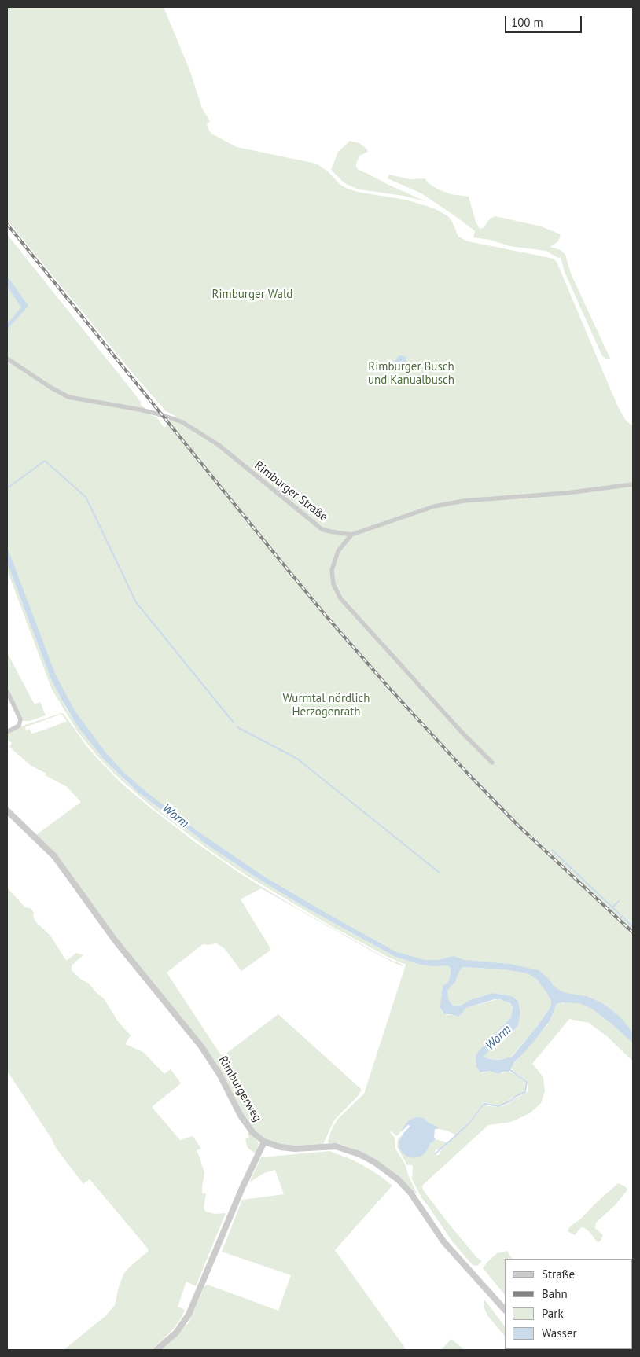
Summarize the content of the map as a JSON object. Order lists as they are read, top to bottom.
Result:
{
  "streets": {
    "street": ["Rimburger Straße", "Rimburgerweg"]
  },
  "water": ["Worm"],
  "parks": ["Rimburger Wald", "Rimburger Busch und Kanualbusch", "Wurmtal nördlich Herzogenrath"],
  "legend": [
    "Straße",
    "Bahn",
    "Park",
    "Wasser"
  ],
  "scale_bar": "100 m"
}
